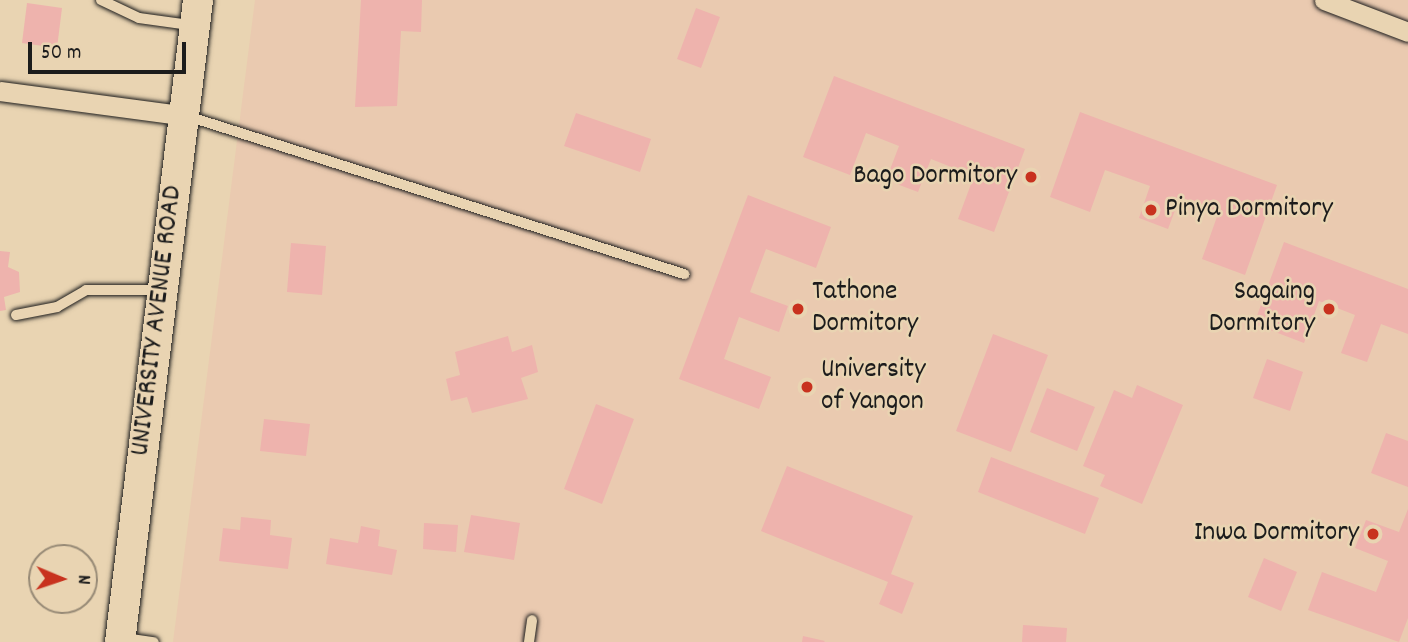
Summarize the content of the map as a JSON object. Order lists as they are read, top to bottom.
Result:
{
  "streets": {
    "main road": ["UNIVERSITY AVENUE ROAD"]
  },
  "places": [
    "Bago Dormitory",
    "Pinya Dormitory",
    "Tathone Dormitory",
    "Sagaing Dormitory",
    "University of Yangon",
    "Inwa Dormitory"
  ],
  "scale_bar": "50 m",
  "north": "right"
}
